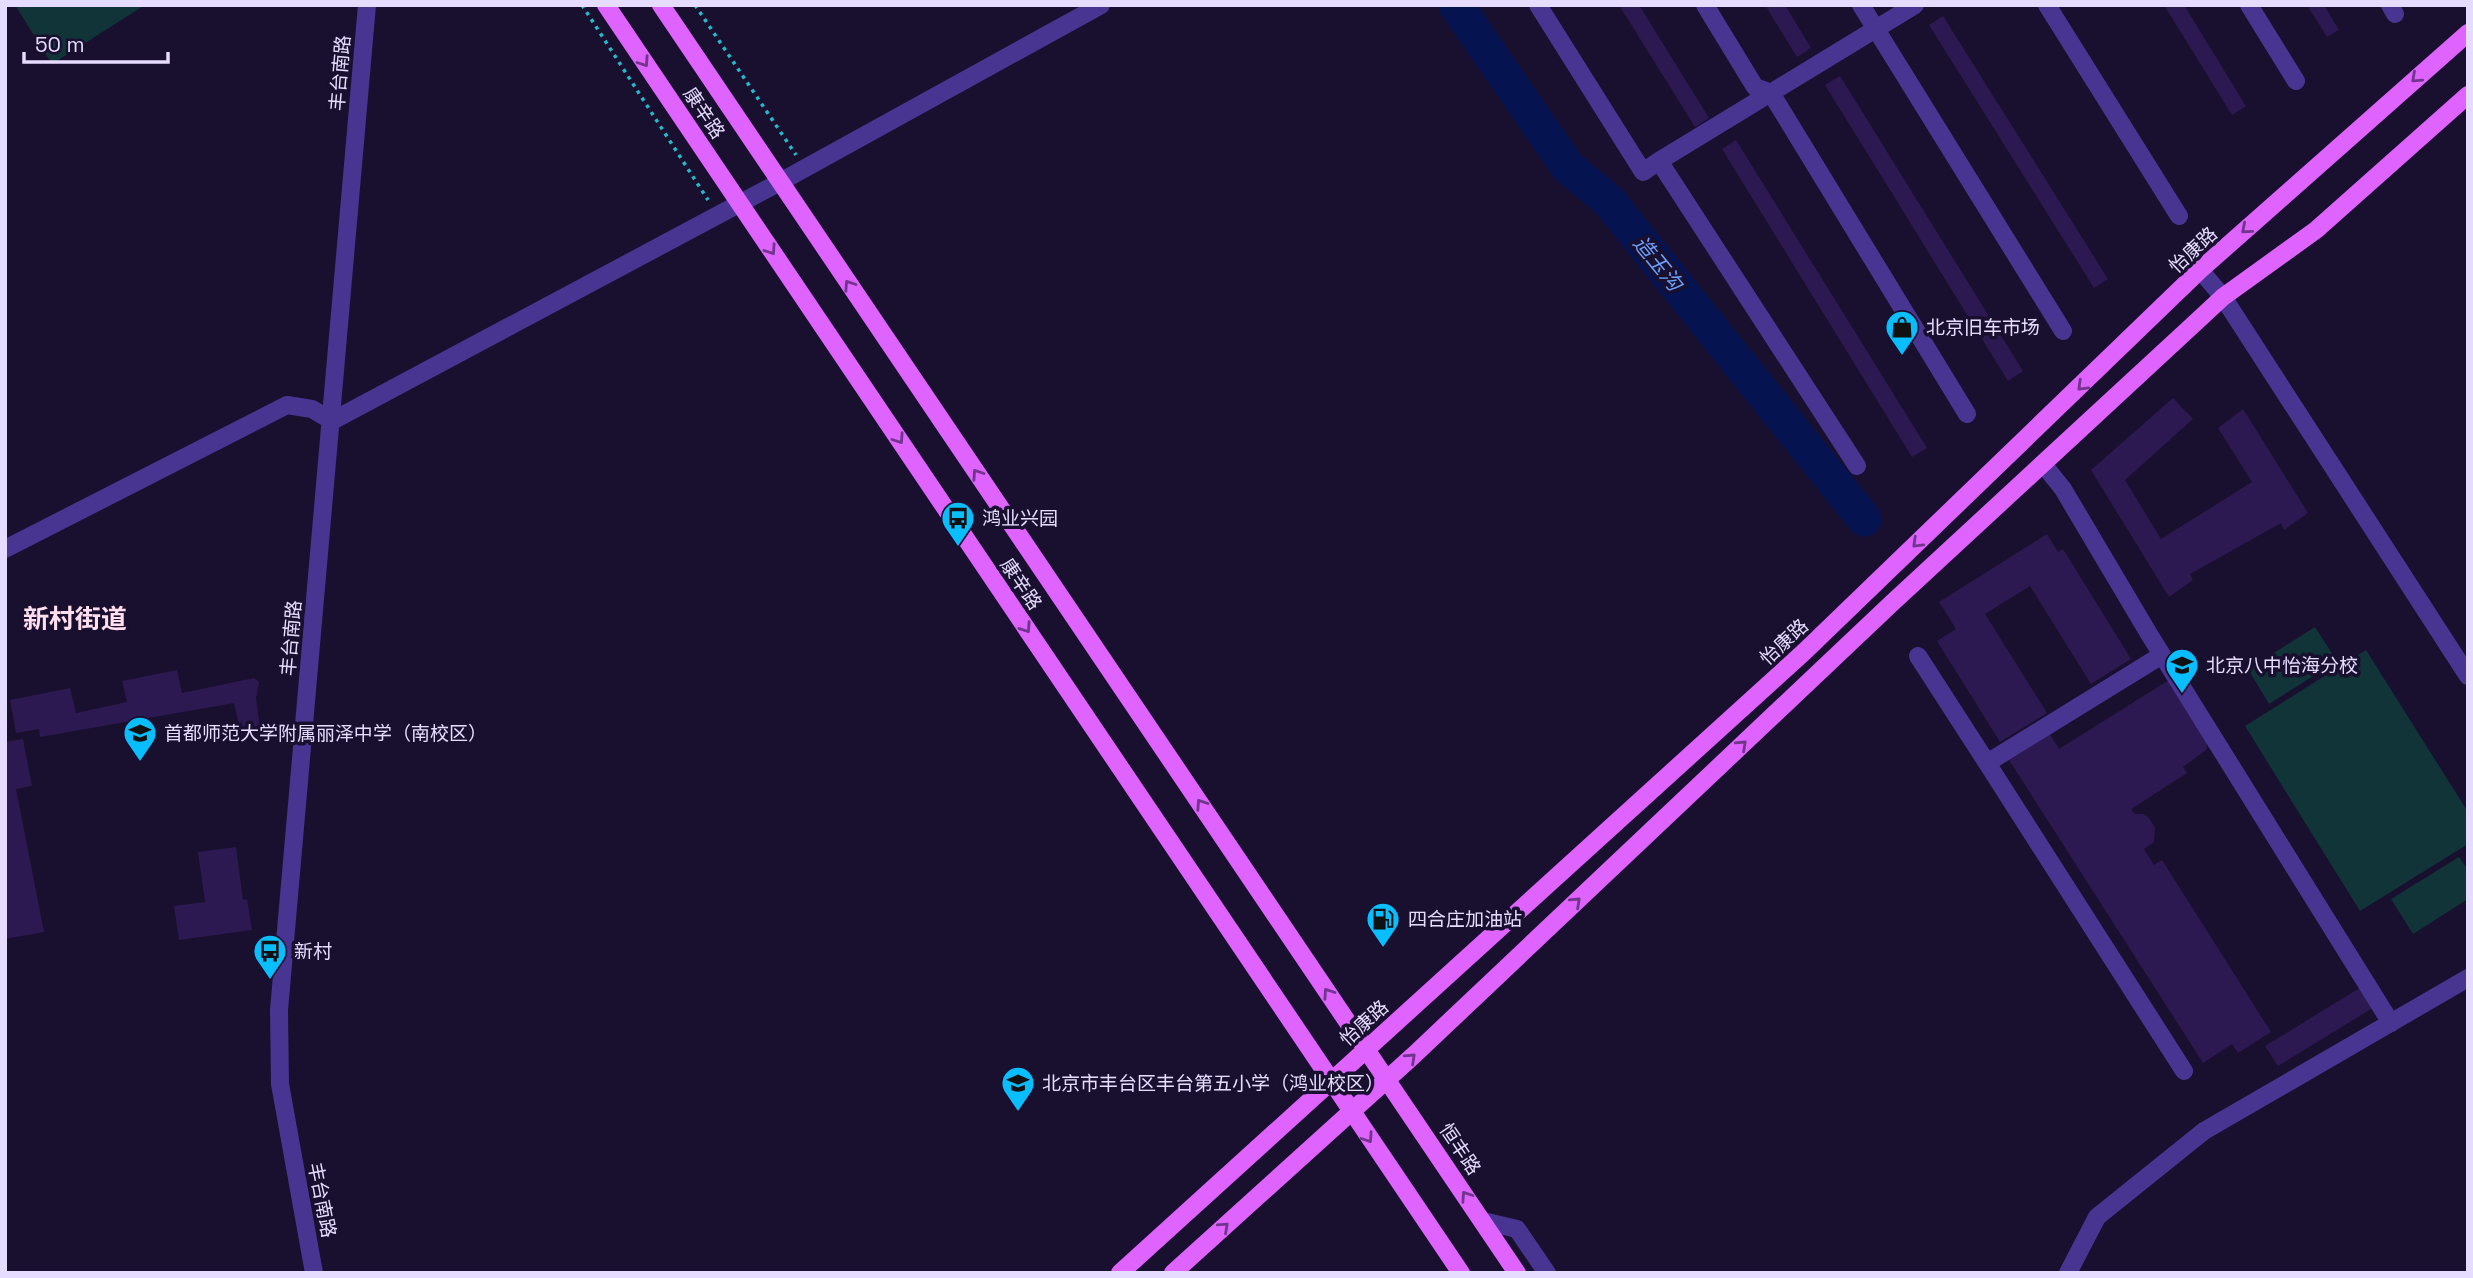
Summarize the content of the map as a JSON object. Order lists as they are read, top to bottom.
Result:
{
  "streets": {
    "main road": ["康辛路", "怡康路", "恒丰路"],
    "street": ["丰台南路"]
  },
  "crossings": [
    ["康辛路", "怡康路"],
    ["康辛路", "恒丰路"],
    ["怡康路", "恒丰路"]
  ],
  "districts": ["新村街道"],
  "water": ["造玉沟"],
  "places": {
    "shop": ["北京旧车市场"],
    "bus stop": ["鸿业兴园", "新村"],
    "school or university": ["北京八中怡海分校", "首都师范大学附属丽泽中学（南校区）", "北京市丰台区丰台第五小学（鸿业校区）"],
    "fuel station": ["四合庄加油站"]
  },
  "scale_bar": "50 m"
}
